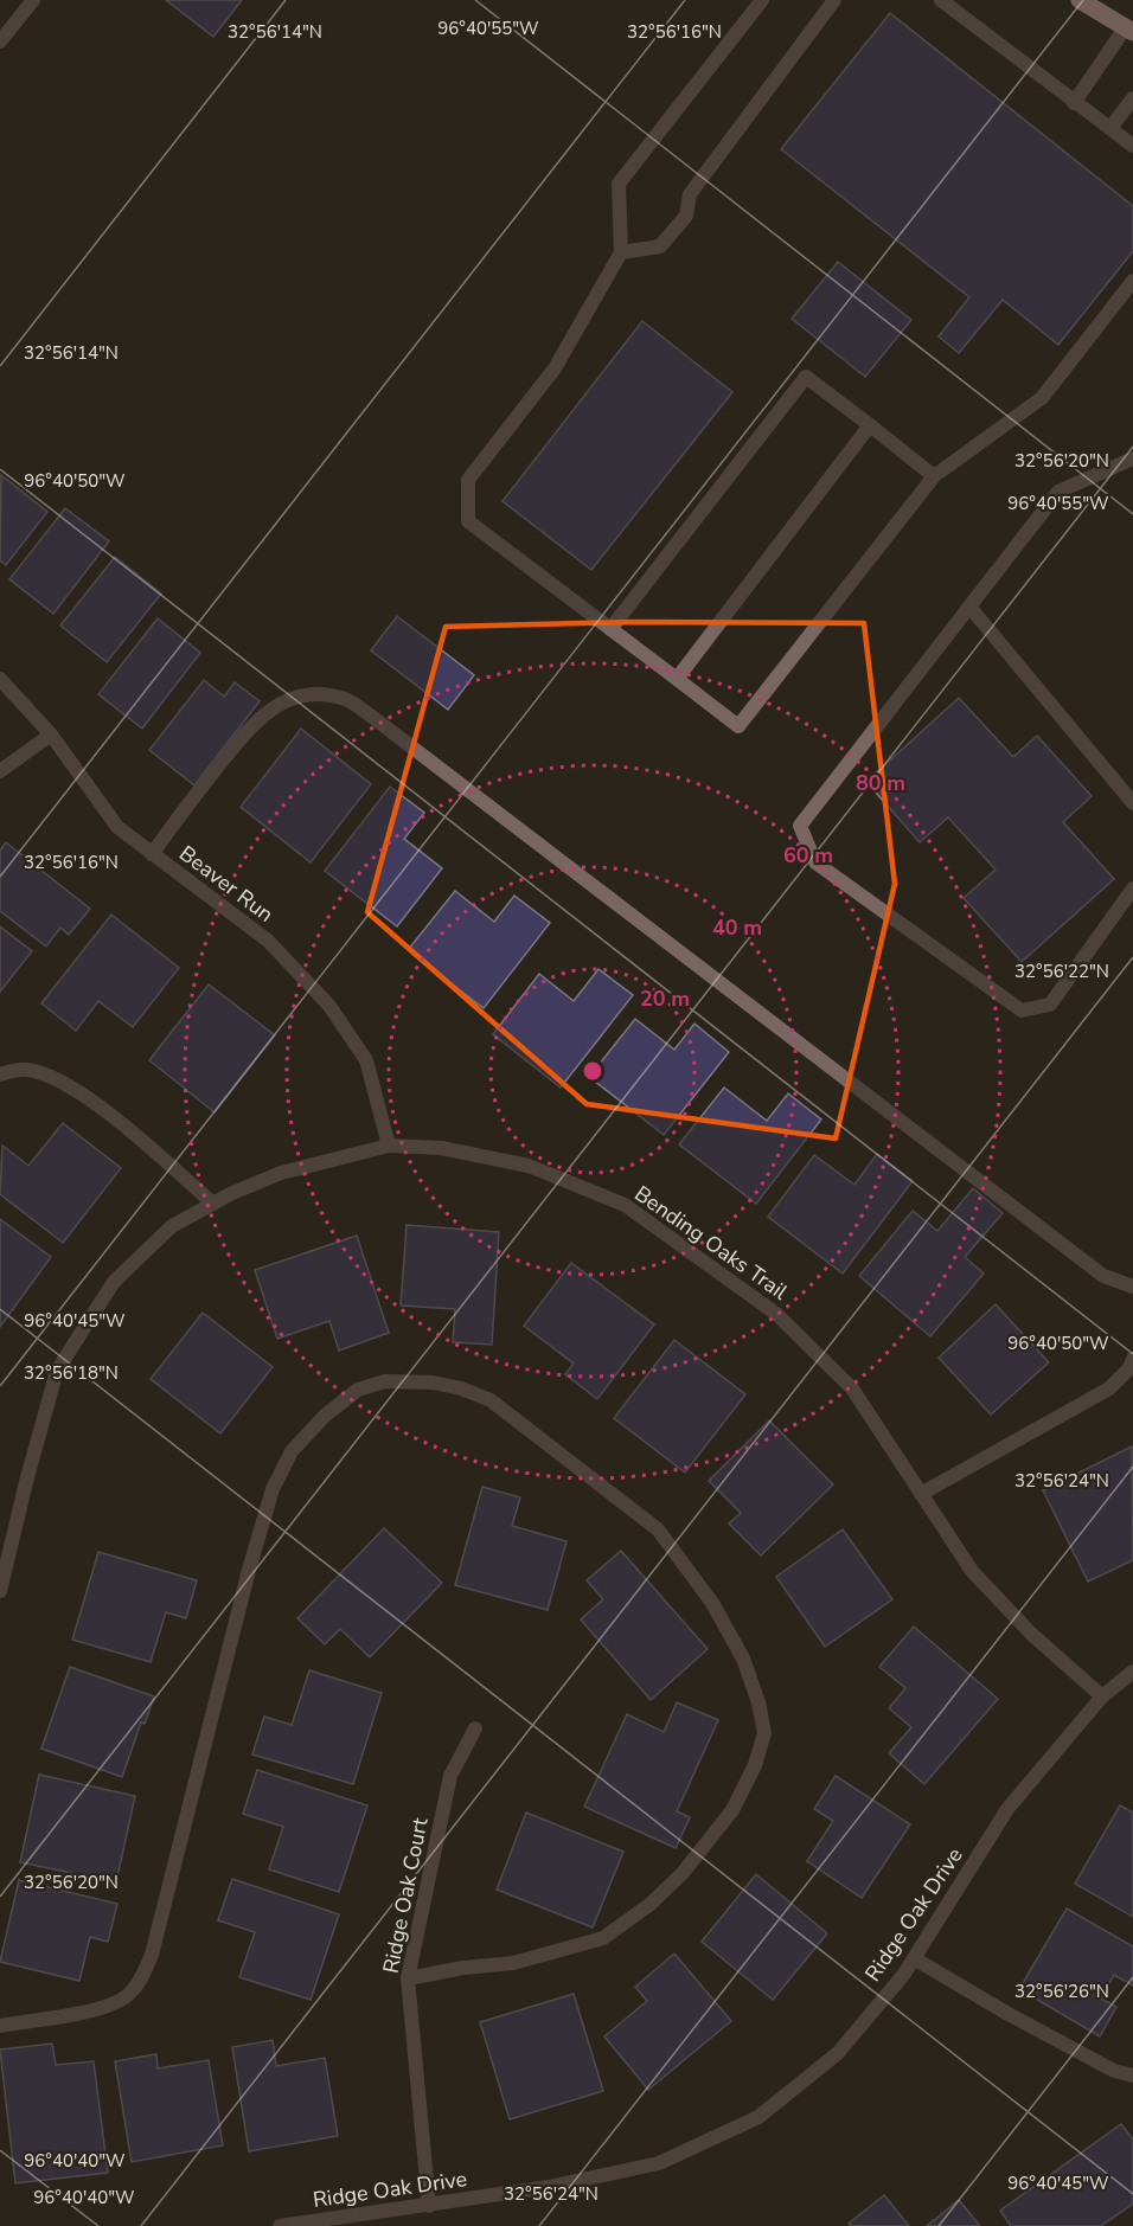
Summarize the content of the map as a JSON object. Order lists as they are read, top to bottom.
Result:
{
  "streets": {
    "street": [
      "Beaver Run",
      "Bending Oaks Trail",
      "Ridge Oak Court",
      "Ridge Oak Drive"
    ]
  },
  "crossings": [
    ["Beaver Run", "Bending Oaks Trail"],
    ["Bending Oaks Trail", "Ridge Oak Drive"],
    ["Ridge Oak Court", "Ridge Oak Drive"]
  ],
  "coordinates": [
    "96°40'55\"W",
    "32°56'16\"N",
    "32°56'14\"N",
    "32°56'20\"N",
    "96°40'50\"W",
    "32°56'22\"N",
    "96°40'45\"W",
    "32°56'18\"N",
    "32°56'24\"N",
    "32°56'26\"N",
    "96°40'40\"W"
  ],
  "rings": [
    "80 m",
    "60 m",
    "40 m",
    "20 m"
  ]
}
